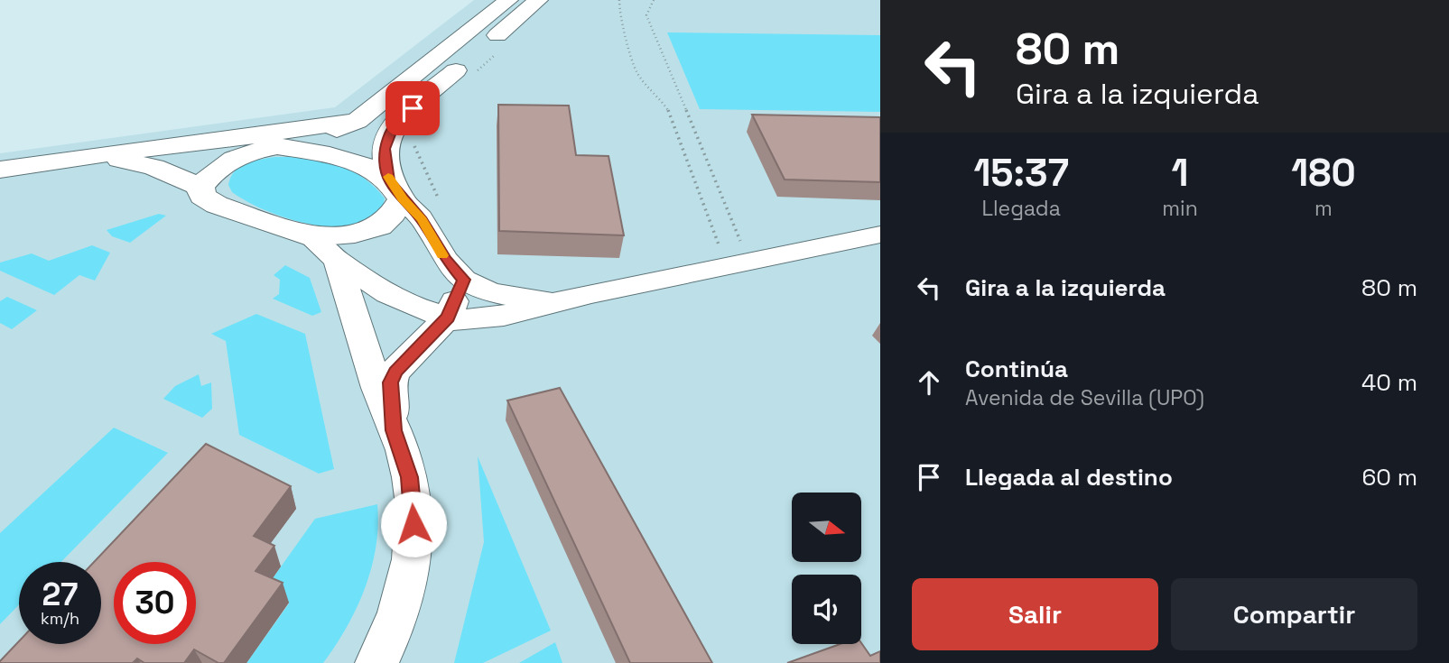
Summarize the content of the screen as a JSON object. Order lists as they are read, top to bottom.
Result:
{
  "north": "right",
  "page": {
    "turn": ["80 m", "Gira a la izquierda"],
    "eta": [
      "15:37",
      "Llegada",
      "1",
      "min",
      "180",
      "m"
    ],
    "list": [
      {
        "name": "Gira a la izquierda",
        "value": "80 m"
      },
      {
        "name": "Continúa",
        "note": "Avenida de Sevilla (UPO)",
        "value": "40 m"
      },
      {
        "name": "Llegada al destino",
        "value": "60 m"
      }
    ],
    "speed": "27 km/h",
    "limit": "30",
    "buttons": ["Salir", "Compartir"]
  }
}
